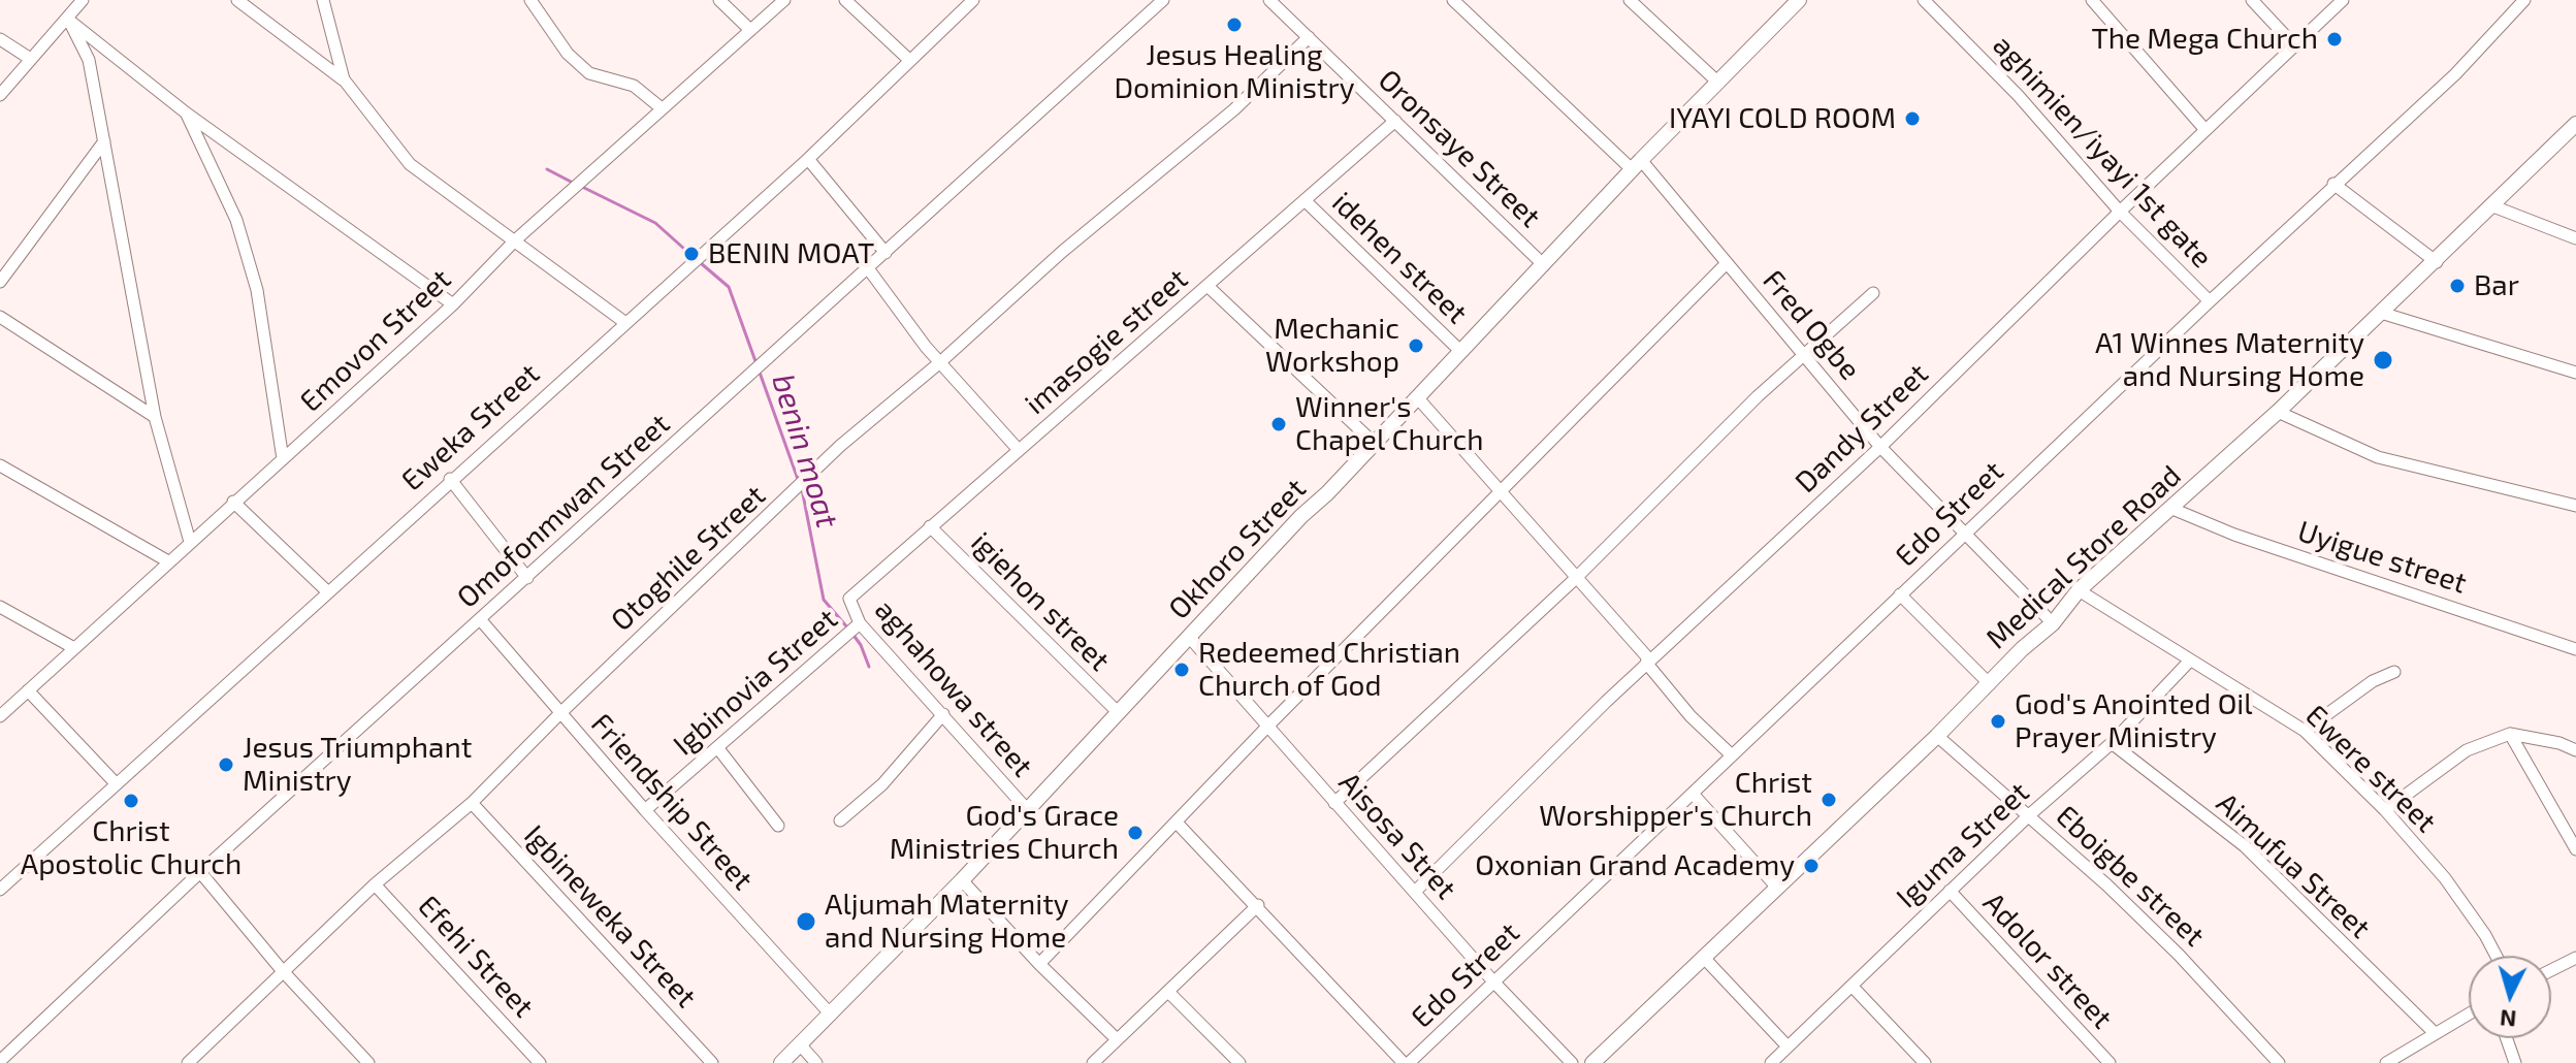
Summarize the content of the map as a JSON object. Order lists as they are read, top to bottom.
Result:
{
  "streets": {
    "street": [
      "Oronsaye Street",
      "aghimien/iyayi 1st gate",
      "idehen street",
      "Fred Ogbe",
      "Emovon Street",
      "imasogie street",
      "Eweka Street",
      "Dandy Street",
      "Omofonmwan Street",
      "Edo Street",
      "Okhoro Street",
      "Medical Store Road",
      "Uyigue street",
      "Otoghile Street",
      "igiehon street",
      "Igbinovia Street",
      "aghahowa street",
      "Ewere street",
      "Friendship Street",
      "Aisosa Stret",
      "Iguma Street",
      "Aimufua Street",
      "Eboigbe street",
      "Igbineweka Street",
      "Efehi Street",
      "Adolor street"
    ]
  },
  "crossings": [
    ["Oronsaye Street", "imasogie street"],
    ["Oronsaye Street", "Okhoro Street"],
    ["Oronsaye Street", "Otoghile Street"],
    ["aghimien/iyayi 1st gate", "Dandy Street"],
    ["aghimien/iyayi 1st gate", "Edo Street"],
    ["idehen street", "imasogie street"],
    ["idehen street", "Okhoro Street"],
    ["Fred Ogbe", "Dandy Street"],
    ["Fred Ogbe", "Edo Street"],
    ["Fred Ogbe", "Okhoro Street"],
    ["Fred Ogbe", "Medical Store Road"],
    ["imasogie street", "igiehon street"],
    ["imasogie street", "aghahowa street"],
    ["Dandy Street", "Aisosa Stret"],
    ["Omofonmwan Street", "Friendship Street"],
    ["Edo Street", "Aisosa Stret"],
    ["Okhoro Street", "igiehon street"],
    ["Okhoro Street", "aghahowa street"],
    ["Okhoro Street", "Friendship Street"],
    ["Okhoro Street", "Aisosa Stret"],
    ["Medical Store Road", "Uyigue street"],
    ["Medical Store Road", "Ewere street"],
    ["Medical Store Road", "Eboigbe street"],
    ["Otoghile Street", "Friendship Street"],
    ["Otoghile Street", "Igbineweka Street"],
    ["Otoghile Street", "Efehi Street"],
    ["Igbinovia Street", "aghahowa street"],
    ["Igbinovia Street", "Friendship Street"],
    ["Ewere street", "Iguma Street"],
    ["Iguma Street", "Aimufua Street"],
    ["Iguma Street", "Eboigbe street"],
    ["Iguma Street", "Adolor street"]
  ],
  "water": ["benin moat"],
  "places": [
    "Jesus Healing Dominion Ministry",
    "The Mega Church",
    "IYAYI COLD ROOM",
    "BENIN MOAT",
    "Bar",
    "Mechanic Workshop",
    "A1 Winnes Maternity and Nursing Home",
    "Winner's Chapel Church",
    "Redeemed Christian Church of God",
    "God's Anointed Oil Prayer Ministry",
    "Jesus Triumphant Ministry",
    "Christ Worshipper's Church",
    "Christ Apostolic Church",
    "God's Grace Ministries Church",
    "Oxonian Grand Academy",
    "Aljumah Maternity and Nursing Home"
  ],
  "north": "bottom"
}
